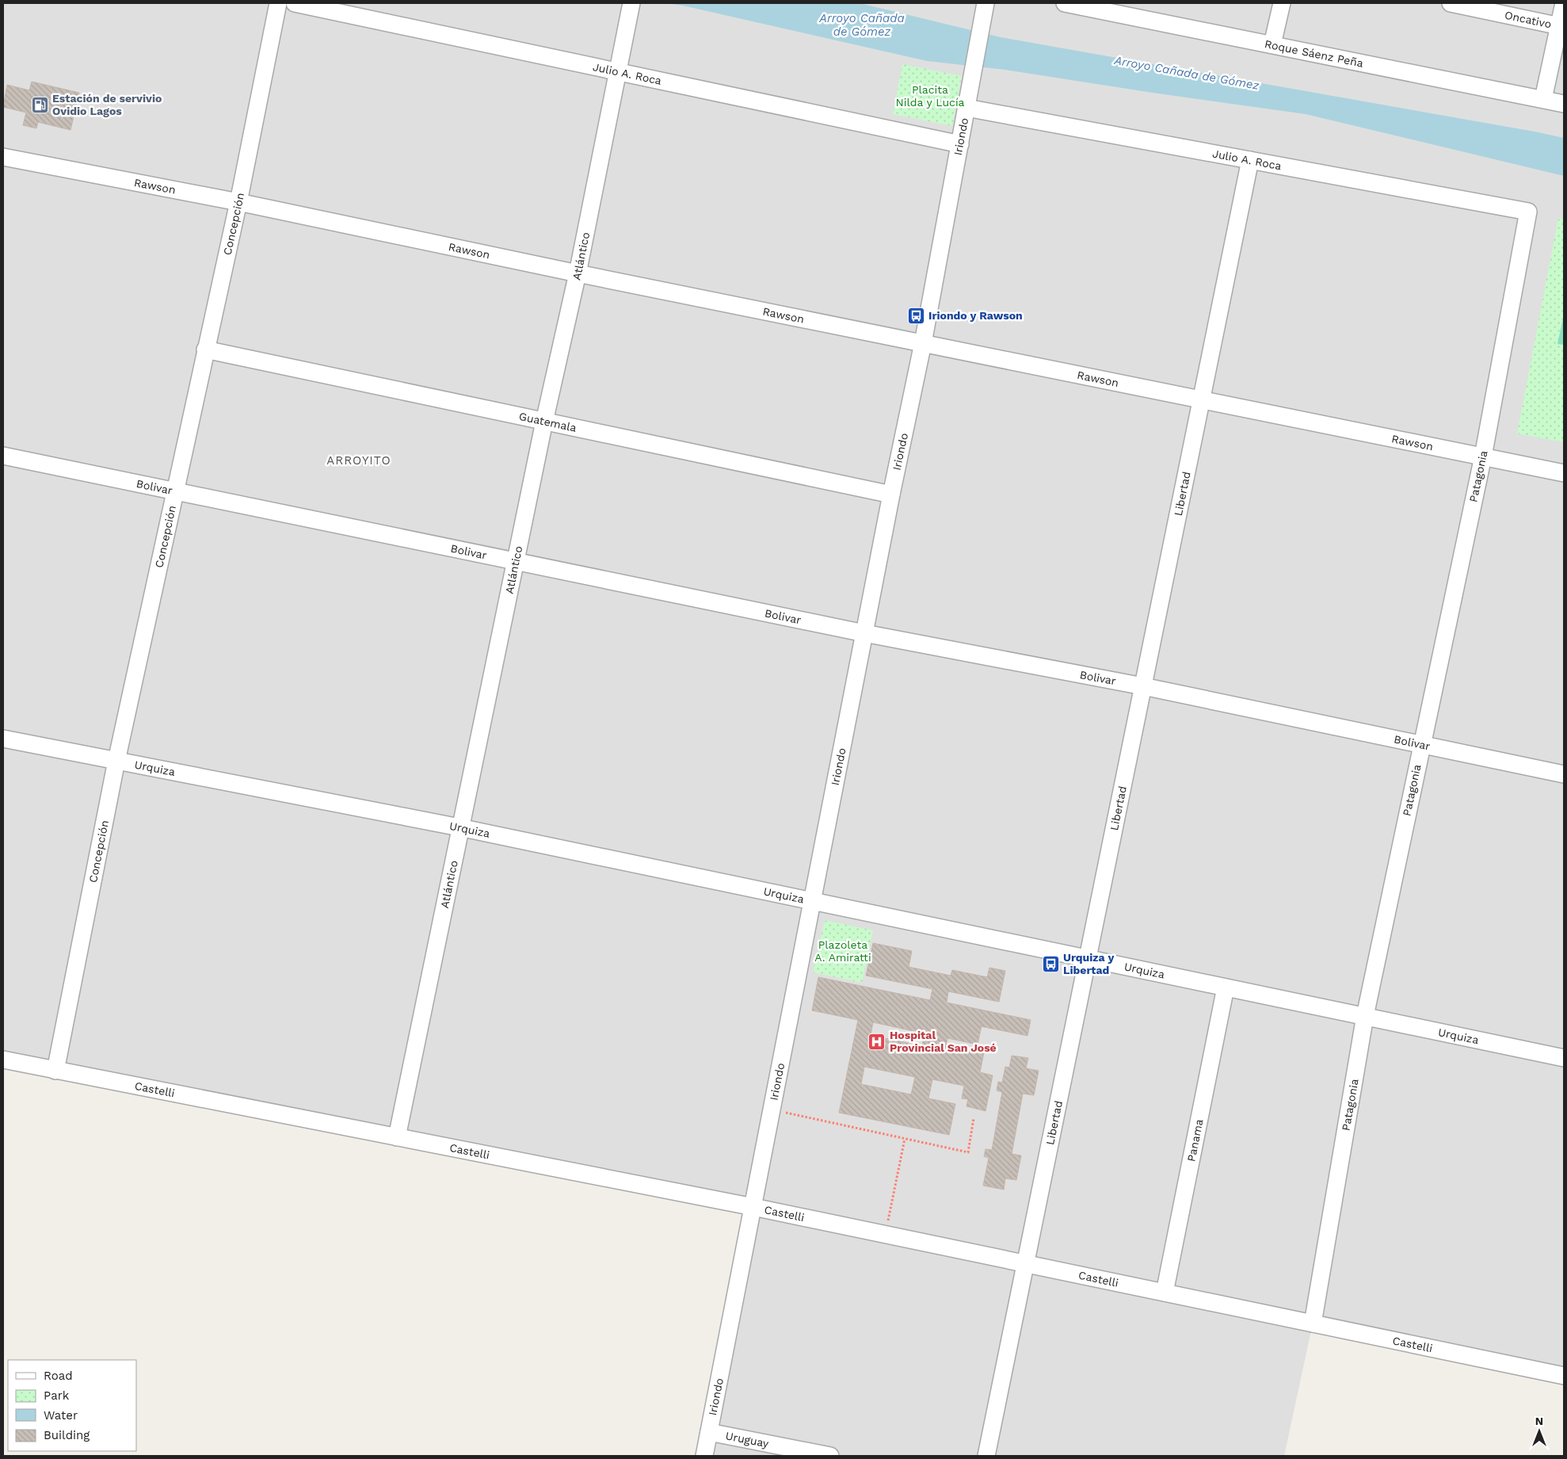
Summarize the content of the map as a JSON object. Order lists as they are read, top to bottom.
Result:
{
  "streets": {
    "street": [
      "Oncativo",
      "Roque Sáenz Peña",
      "Julio A. Roca",
      "Iriondo",
      "Rawson",
      "Concepción",
      "Atlántico",
      "Guatemala",
      "Patagonia",
      "Bolivar",
      "Libertad",
      "Urquiza",
      "Castelli",
      "Panama",
      "Uruguay"
    ]
  },
  "crossings": [
    ["Julio A. Roca", "Iriondo"],
    ["Julio A. Roca", "Atlántico"],
    ["Julio A. Roca", "Patagonia"],
    ["Julio A. Roca", "Libertad"],
    ["Iriondo", "Rawson"],
    ["Iriondo", "Guatemala"],
    ["Iriondo", "Bolivar"],
    ["Iriondo", "Urquiza"],
    ["Iriondo", "Castelli"],
    ["Iriondo", "Uruguay"],
    ["Rawson", "Concepción"],
    ["Rawson", "Atlántico"],
    ["Rawson", "Patagonia"],
    ["Rawson", "Libertad"],
    ["Concepción", "Guatemala"],
    ["Concepción", "Bolivar"],
    ["Concepción", "Urquiza"],
    ["Concepción", "Castelli"],
    ["Atlántico", "Guatemala"],
    ["Atlántico", "Bolivar"],
    ["Atlántico", "Urquiza"],
    ["Atlántico", "Castelli"],
    ["Patagonia", "Bolivar"],
    ["Patagonia", "Urquiza"],
    ["Patagonia", "Castelli"],
    ["Bolivar", "Libertad"],
    ["Libertad", "Urquiza"],
    ["Libertad", "Castelli"],
    ["Urquiza", "Panama"],
    ["Castelli", "Panama"]
  ],
  "districts": ["ARROYITO"],
  "water": ["Arroyo Cañada de Gómez"],
  "parks": ["Placita Nilda y Lucía", "Plazoleta A. Amiratti"],
  "places": {
    "fuel station": ["Estación de servivio Ovidio Lagos"],
    "bus stop": ["Iriondo y Rawson", "Urquiza y Libertad"],
    "hospital": ["Hospital Provincial San José"]
  },
  "legend": [
    "Road",
    "Park",
    "Water",
    "Building"
  ],
  "north": "top"
}
